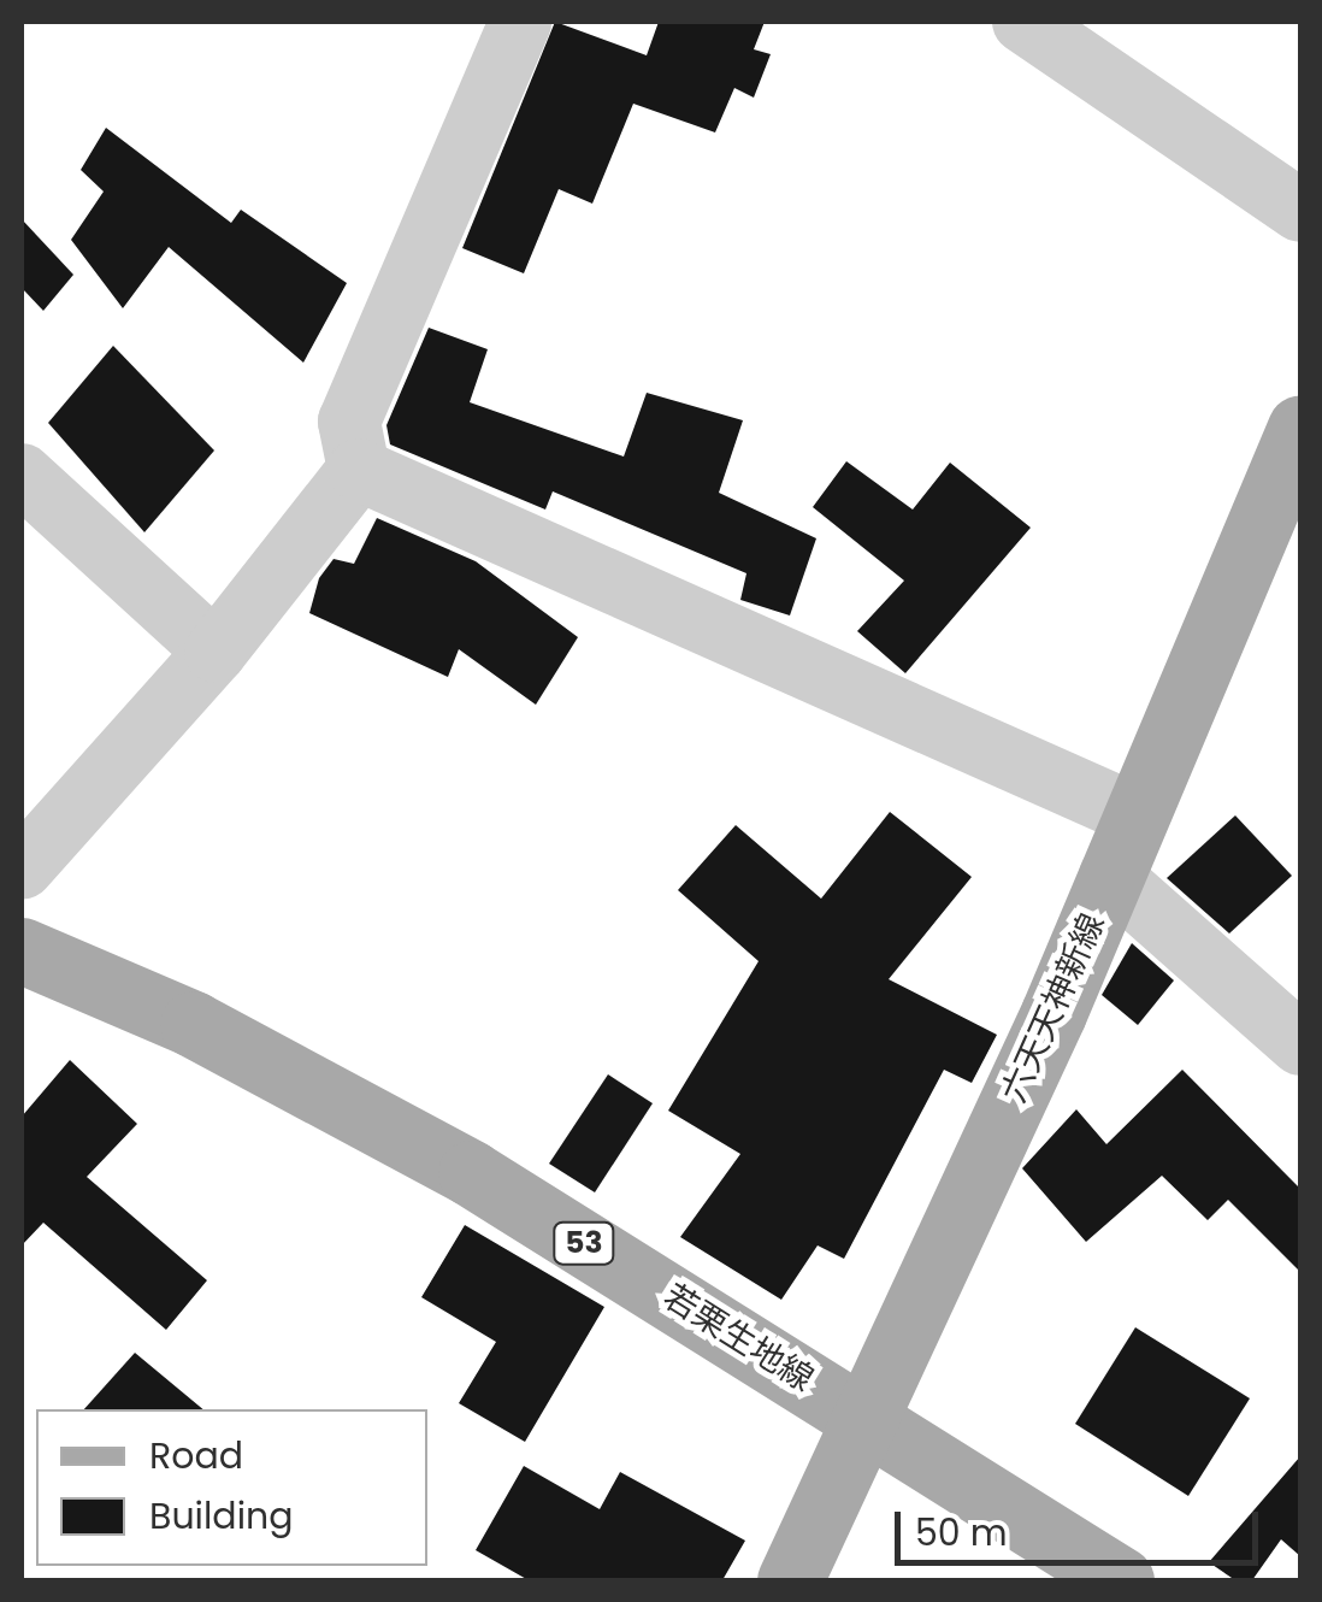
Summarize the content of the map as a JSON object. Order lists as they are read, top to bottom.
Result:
{
  "streets": {
    "main road": ["六天天神新線", "53", "若栗生地線"]
  },
  "crossings": [
    ["六天天神新線", "若栗生地線"]
  ],
  "legend": ["Road", "Building"],
  "scale_bar": "50 m"
}
